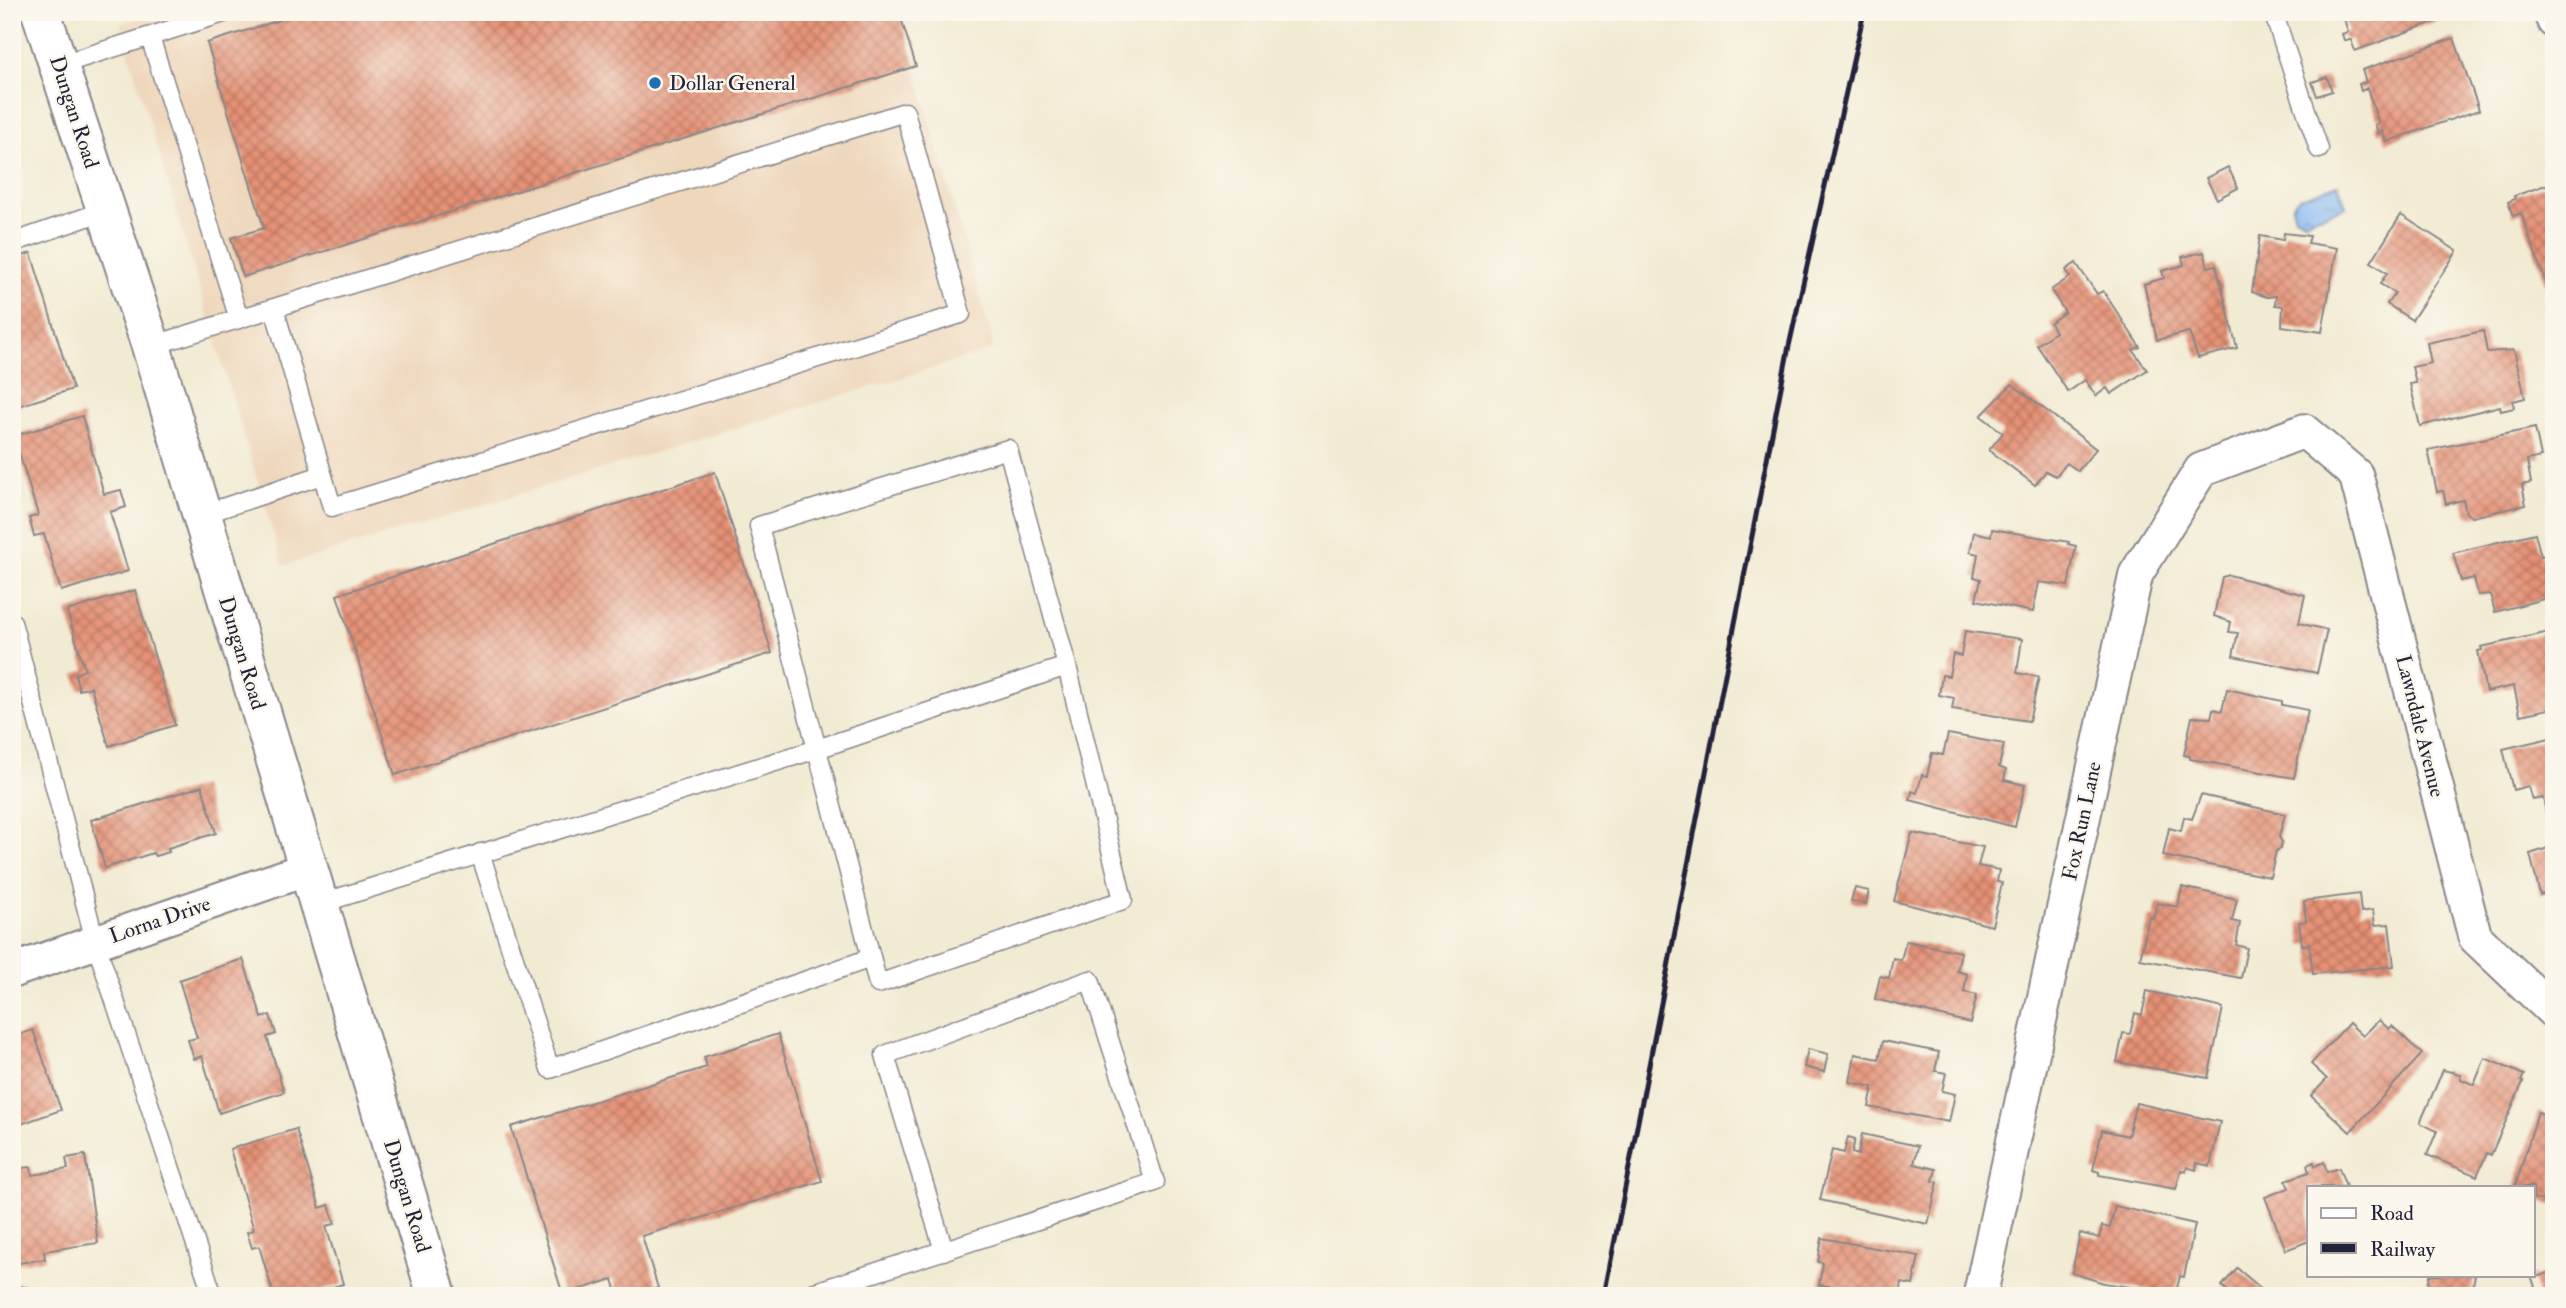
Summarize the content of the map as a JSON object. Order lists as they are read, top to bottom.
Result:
{
  "streets": {
    "street": [
      "Dungan Road",
      "Lawndale Avenue",
      "Fox Run Lane",
      "Lorna Drive"
    ]
  },
  "crossings": [
    ["Dungan Road", "Lorna Drive"],
    ["Lawndale Avenue", "Fox Run Lane"]
  ],
  "places": ["Dollar General"],
  "legend": ["Road", "Railway"]
}
